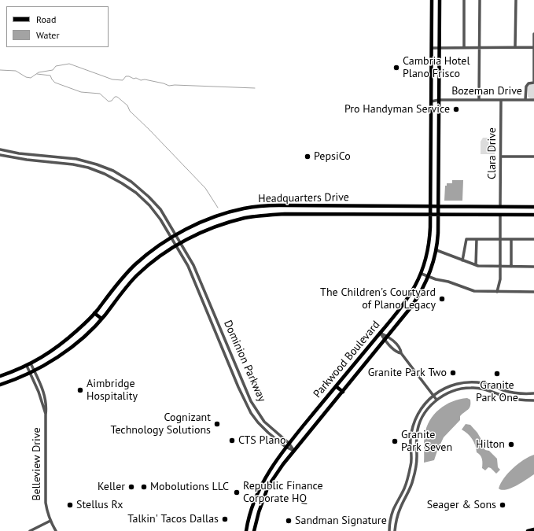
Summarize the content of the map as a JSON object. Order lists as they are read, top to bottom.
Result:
{
  "streets": {
    "main road": ["Headquarters Drive", "Parkwood Boulevard"],
    "street": [
      "Bozeman Drive",
      "Clara Drive",
      "Dominion Parkway",
      "Belleview Drive"
    ]
  },
  "crossings": [
    ["Bozeman Drive", "Clara Drive"],
    ["Bozeman Drive", "Parkwood Boulevard"],
    ["Clara Drive", "Headquarters Drive"],
    ["Headquarters Drive", "Parkwood Boulevard"],
    ["Headquarters Drive", "Dominion Parkway"],
    ["Headquarters Drive", "Belleview Drive"],
    ["Parkwood Boulevard", "Dominion Parkway"]
  ],
  "places": [
    "Cambria Hotel Plano Frisco",
    "Pro Handyman Service",
    "PepsiCo",
    "The Children's Courtyard of Plano Legacy",
    "Granite Park Two",
    "Granite Park One",
    "Aimbridge Hospitality",
    "Cognizant Technology Solutions",
    "CTS Plano",
    "Granite Park Seven",
    "Hilton",
    "Keller",
    "Mobolutions LLC",
    "Republic Finance Corporate HQ",
    "Stellus Rx",
    "Seager & Sons",
    "Talkin' Tacos Dallas",
    "Sandman Signature"
  ],
  "legend": ["Road", "Water"]
}
